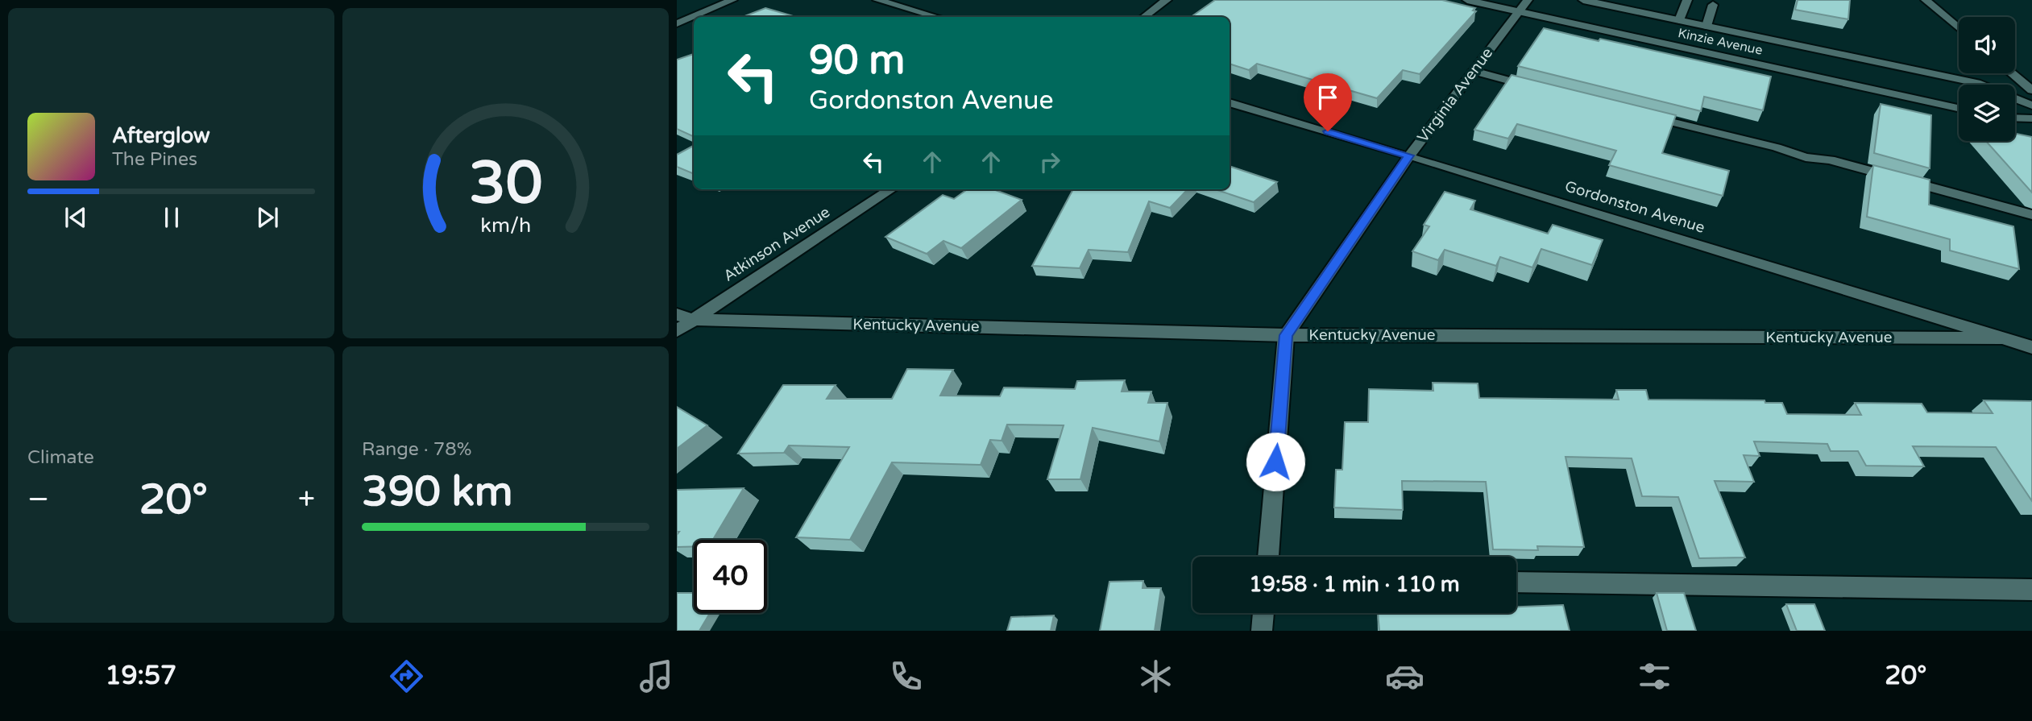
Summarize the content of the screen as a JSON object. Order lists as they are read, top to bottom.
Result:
{
  "streets": {
    "street": [
      "Kinzie Avenue",
      "Virginia Avenue",
      "Gordonston Avenue",
      "Atkinson Avenue",
      "Kentucky Avenue"
    ]
  },
  "crossings": [
    ["Kinzie Avenue", "Virginia Avenue"],
    ["Virginia Avenue", "Gordonston Avenue"],
    ["Virginia Avenue", "Kentucky Avenue"],
    ["Gordonston Avenue", "Kentucky Avenue"],
    ["Atkinson Avenue", "Kentucky Avenue"]
  ],
  "page": {
    "turn": ["90 m", "Gordonston Avenue"],
    "song": ["Afterglow", "The Pines"],
    "tile": [
      "Climate",
      ["Range · 78%", "390 km"]
    ],
    "heat": ["−", "20°", "+"],
    "limit": "40",
    "trip": "19:58 · 1 min · 110 m",
    "tabs": ["19:57", "20°"],
    "gauge": ["30", "km/h"]
  }
}
